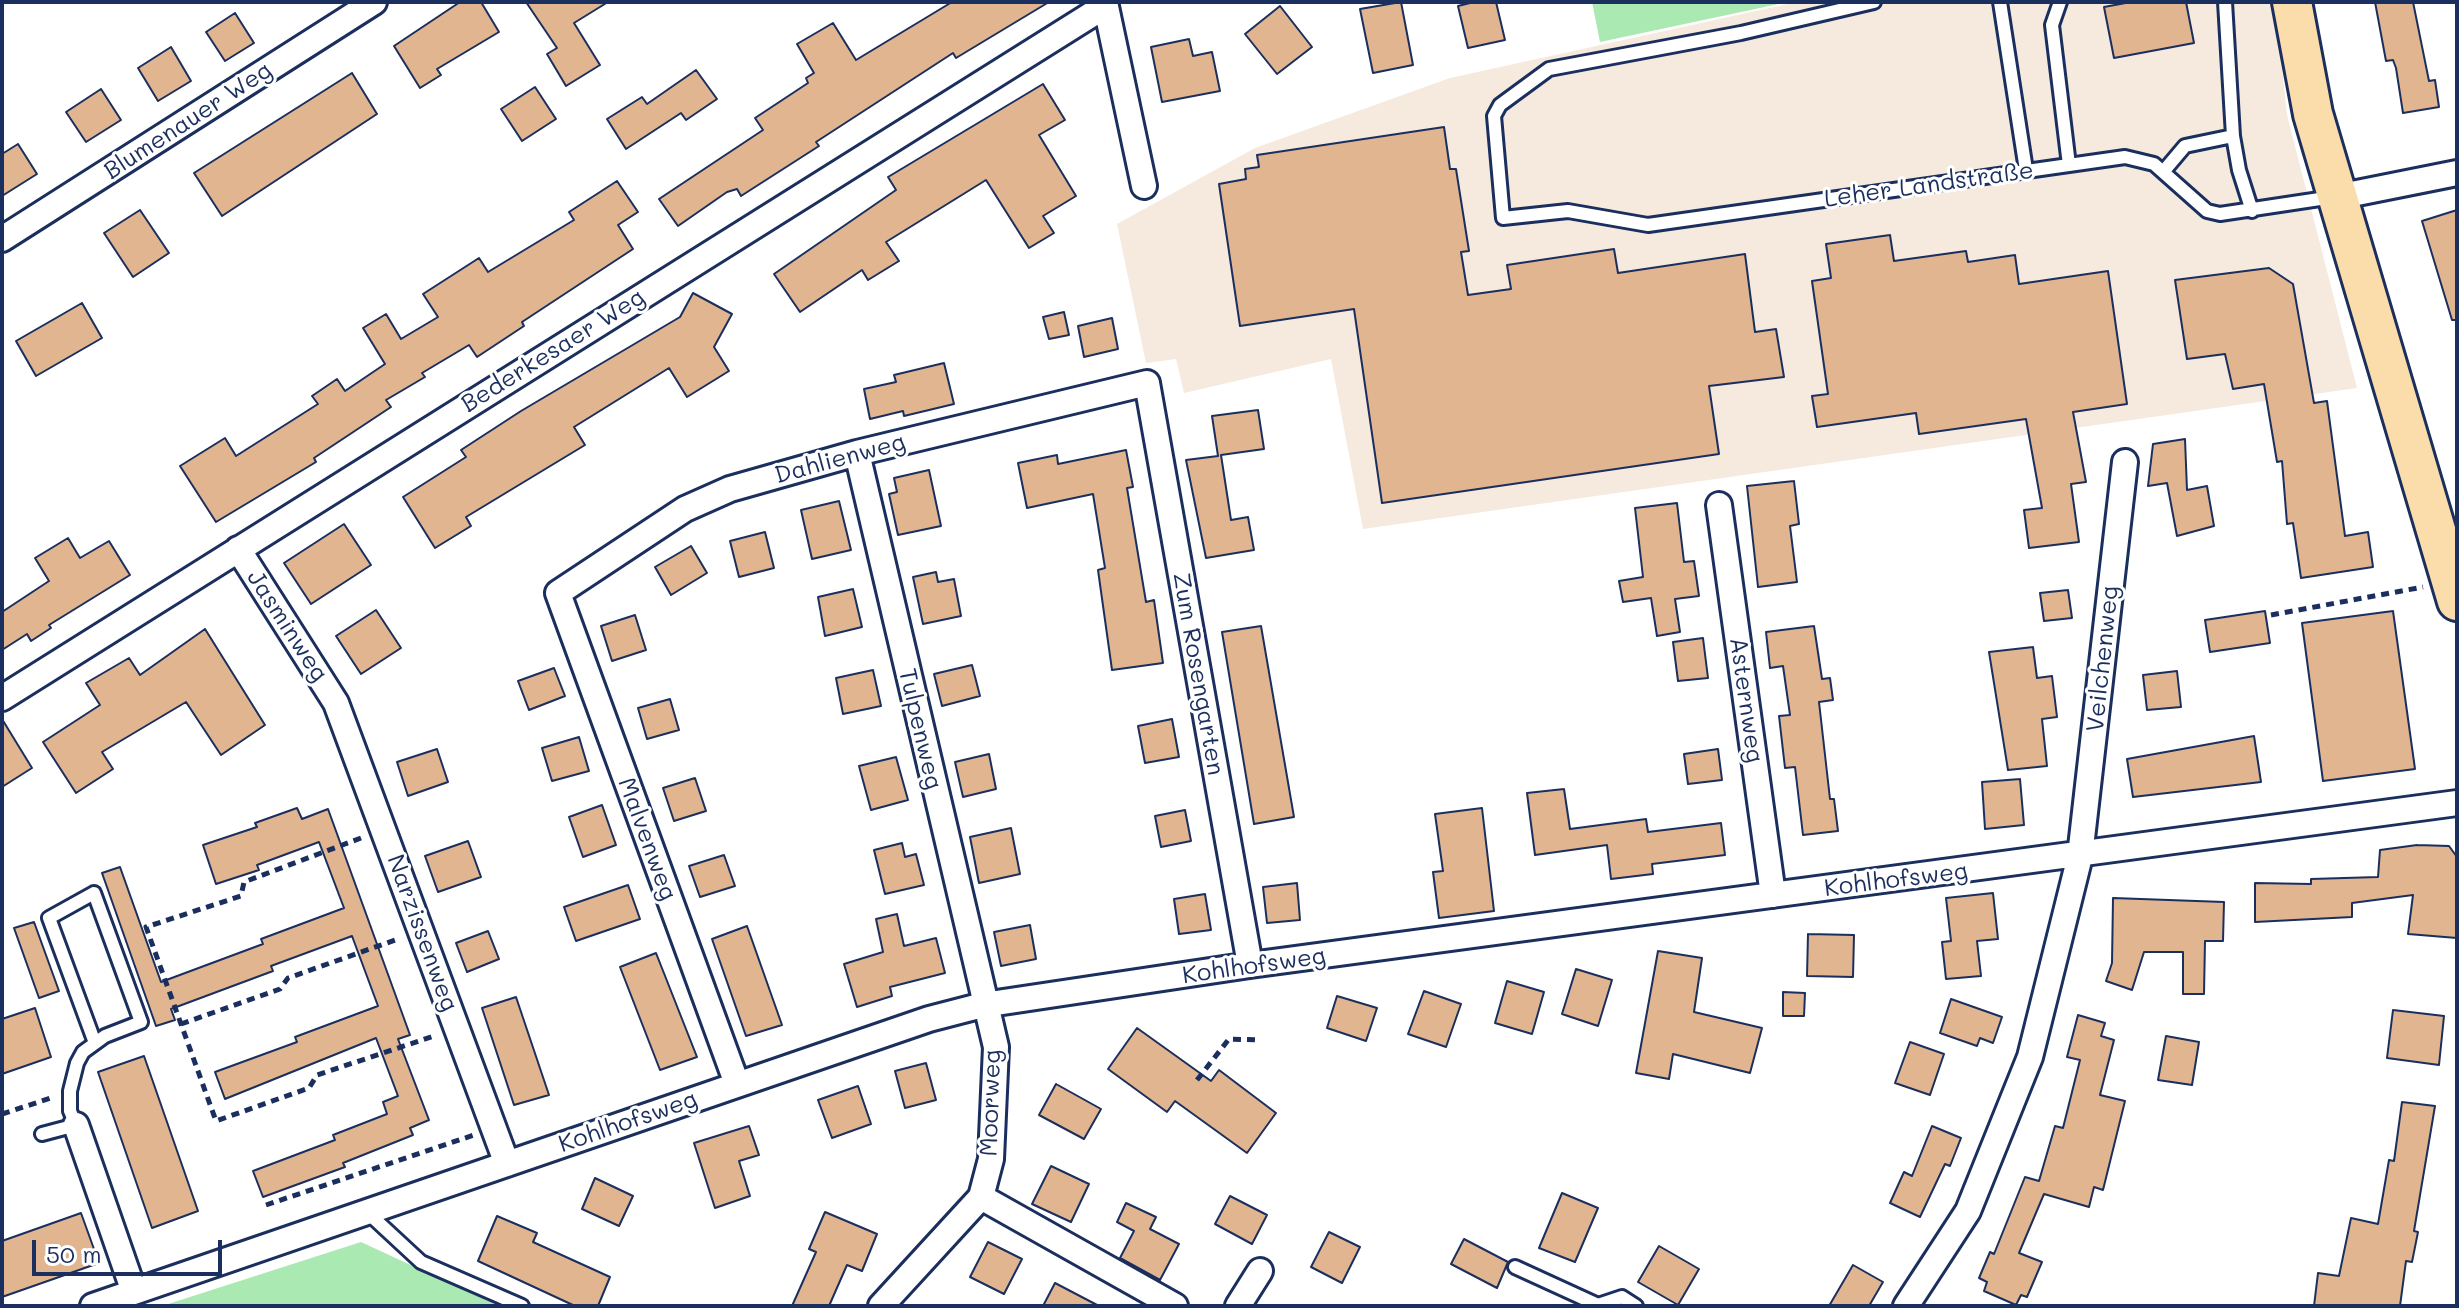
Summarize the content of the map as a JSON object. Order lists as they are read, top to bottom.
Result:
{
  "streets": {
    "street": [
      "Blumenauer Weg",
      "Bederkesaer Weg",
      "Dahlienweg",
      "Jasminweg",
      "Veilchenweg",
      "Zum Rosengarten",
      "Asternweg",
      "Tulpenweg",
      "Malvenweg",
      "Kohlhofsweg",
      "Narzissenweg",
      "Moorweg"
    ],
    "lane": ["Leher Landstraße"]
  },
  "crossings": [
    ["Bederkesaer Weg", "Jasminweg"],
    ["Dahlienweg", "Zum Rosengarten"],
    ["Dahlienweg", "Tulpenweg"],
    ["Dahlienweg", "Malvenweg"],
    ["Jasminweg", "Narzissenweg"],
    ["Veilchenweg", "Kohlhofsweg"],
    ["Zum Rosengarten", "Kohlhofsweg"],
    ["Asternweg", "Kohlhofsweg"],
    ["Tulpenweg", "Kohlhofsweg"],
    ["Tulpenweg", "Moorweg"],
    ["Malvenweg", "Kohlhofsweg"],
    ["Kohlhofsweg", "Narzissenweg"],
    ["Kohlhofsweg", "Moorweg"]
  ],
  "scale_bar": "50 m"
}
